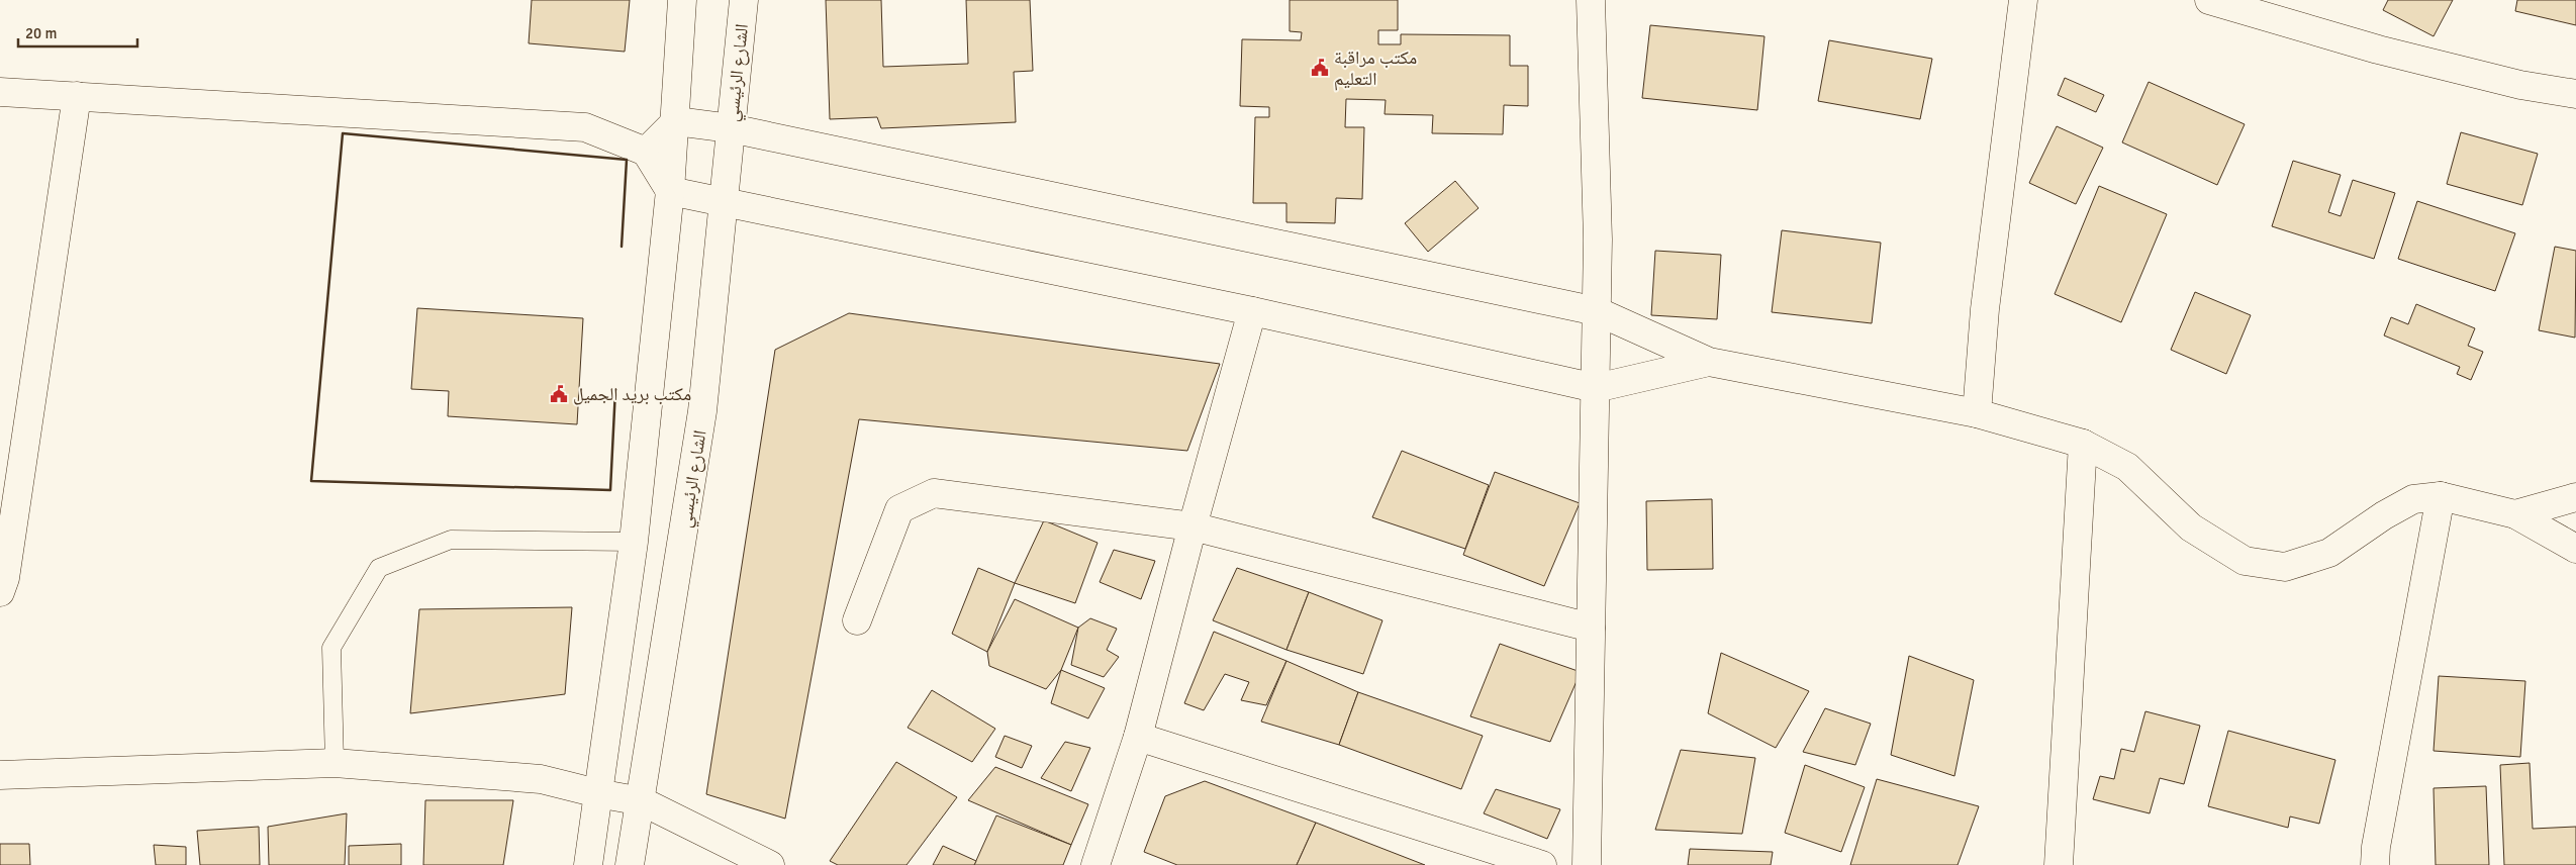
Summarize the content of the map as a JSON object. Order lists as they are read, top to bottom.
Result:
{
  "streets": {
    "street": ["الشارع الرئيسي"]
  },
  "places": {
    "public building": ["مكتب مراقبة التعليم", "مكتب بريد الجميل"]
  },
  "scale_bar": "20 m"
}
